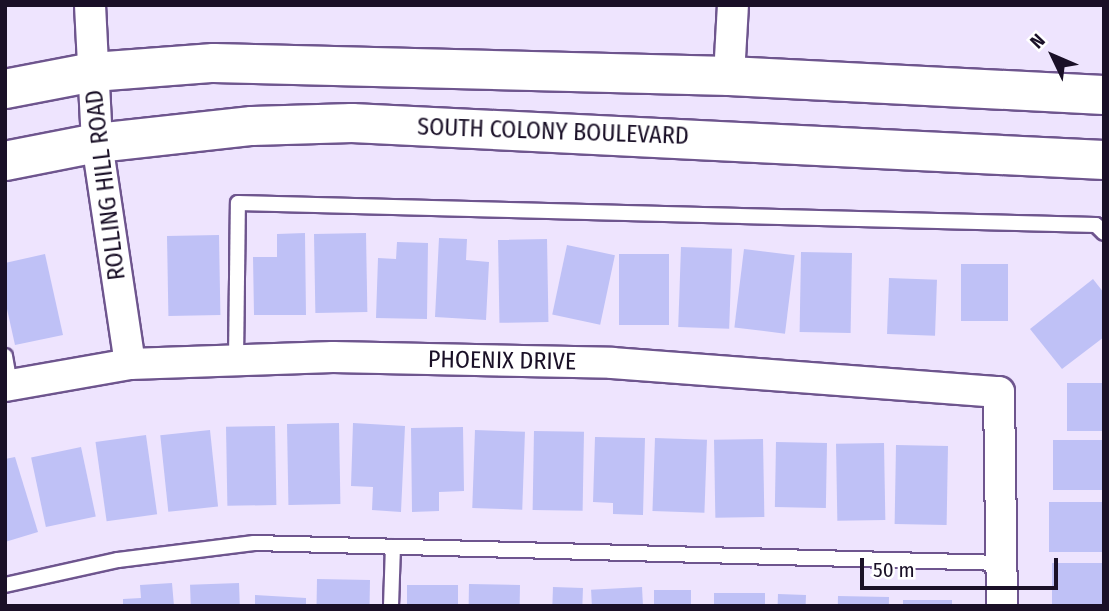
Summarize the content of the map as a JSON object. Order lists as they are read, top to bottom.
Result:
{
  "streets": {
    "main road": ["SOUTH COLONY BOULEVARD"],
    "street": ["ROLLING HILL ROAD", "PHOENIX DRIVE"]
  },
  "crossings": [
    ["SOUTH COLONY BOULEVARD", "ROLLING HILL ROAD"],
    ["ROLLING HILL ROAD", "PHOENIX DRIVE"]
  ],
  "scale_bar": "50 m",
  "north": "top left"
}
